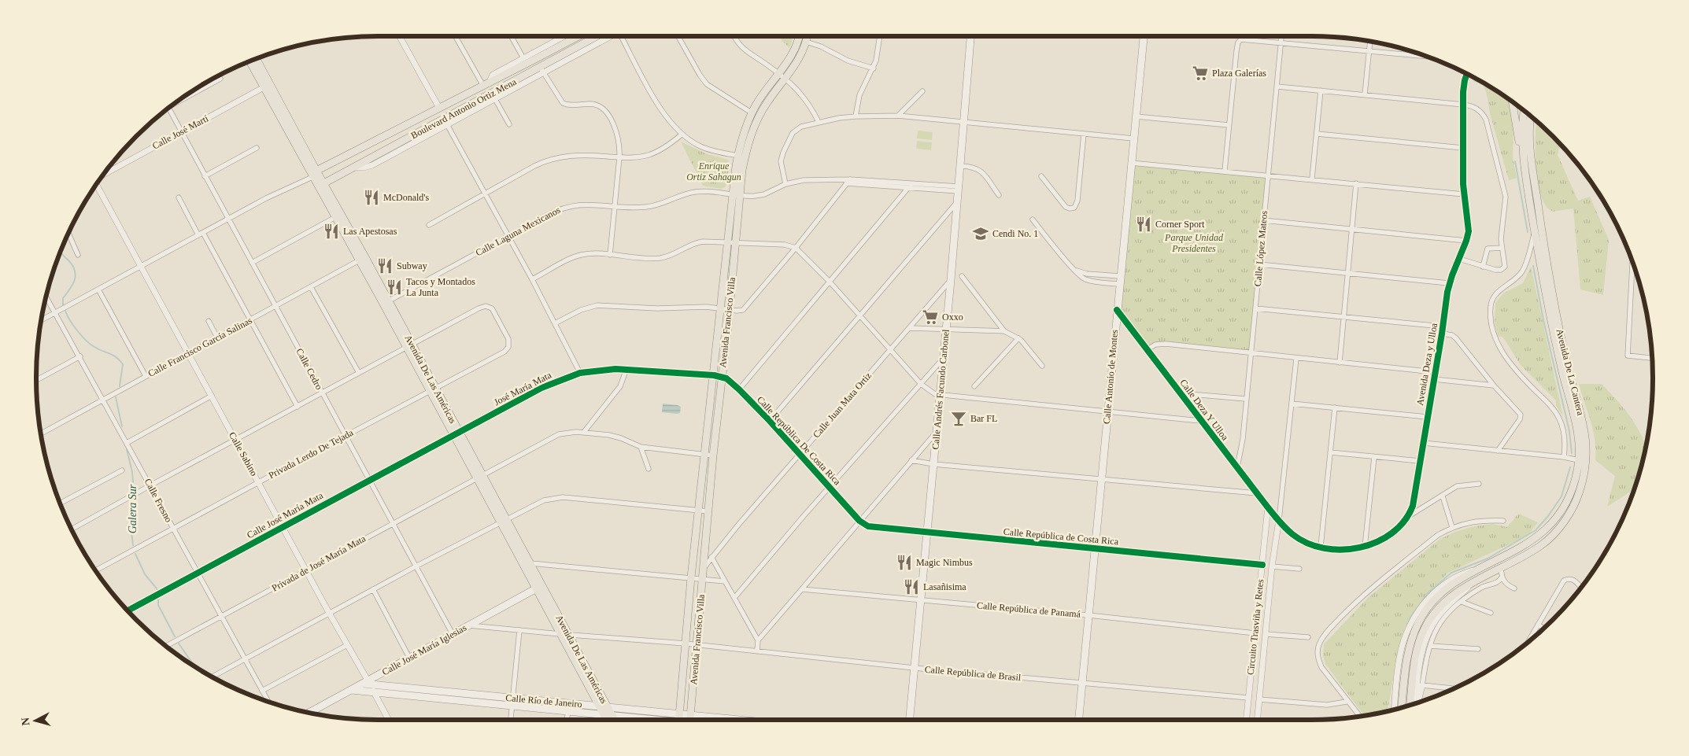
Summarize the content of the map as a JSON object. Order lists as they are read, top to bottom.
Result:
{
  "streets": {
    "main road": [
      "Boulevard Antonio Ortiz Mena",
      "Avenida Francisco Villa",
      "Avenida De La Cantera",
      "Calle Antonio de Montes",
      "Avenida De Las Américas",
      "Calle Andrés Facundo Carbonel",
      "Calle José María Iglesias",
      "Calle Río de Janeiro"
    ],
    "street": [
      "Calle José Martí",
      "Calle Laguna Mexicanos",
      "Calle López Mateos",
      "Calle Francisco García Salinas",
      "Avenida Deza y Ulloa",
      "Calle Cedro",
      "José María Mata",
      "Calle Juan Mata Ortiz",
      "Calle Deza Y Ulloa",
      "Calle República De Costa Rica",
      "Calle Sabino",
      "Privada Lerdo De Tejada",
      "Calle Fresno",
      "Calle José María Mata",
      "Calle República de Costa Rica",
      "Privada de José María Mata",
      "Calle República de Panamá",
      "Circuito Trasviña y Retes",
      "Calle República de Brasil"
    ]
  },
  "crossings": [
    ["Boulevard Antonio Ortiz Mena", "Avenida De Las Américas"],
    ["Calle José Martí", "Calle Cedro"],
    ["Calle José Martí", "Avenida De Las Américas"],
    ["Calle Laguna Mexicanos", "Avenida Francisco Villa"],
    ["Calle Laguna Mexicanos", "Avenida De Las Américas"],
    ["Calle López Mateos", "Calle Deza Y Ulloa"],
    ["Avenida Francisco Villa", "José María Mata"],
    ["Avenida Francisco Villa", "Calle Juan Mata Ortiz"],
    ["Avenida Francisco Villa", "Calle República De Costa Rica"],
    ["Avenida Francisco Villa", "Privada de José María Mata"],
    ["Avenida Francisco Villa", "Calle República de Brasil"],
    ["Avenida Francisco Villa", "Calle Río de Janeiro"],
    ["Calle Francisco García Salinas", "Calle Cedro"],
    ["Calle Francisco García Salinas", "Avenida De Las Américas"],
    ["Calle Francisco García Salinas", "Calle Sabino"],
    ["Calle Francisco García Salinas", "Calle Fresno"],
    ["Avenida Deza y Ulloa", "Calle Deza Y Ulloa"],
    ["Avenida Deza y Ulloa", "Circuito Trasviña y Retes"],
    ["Calle Cedro", "Privada Lerdo De Tejada"],
    ["Calle Cedro", "Calle José María Mata"],
    ["Calle Cedro", "Privada de José María Mata"],
    ["Calle Cedro", "Calle José María Iglesias"],
    ["Calle Antonio de Montes", "Calle Deza Y Ulloa"],
    ["Calle Antonio de Montes", "Calle República de Costa Rica"],
    ["Calle Antonio de Montes", "Calle República de Panamá"],
    ["Calle Antonio de Montes", "Calle República de Brasil"],
    ["Avenida De Las Américas", "José María Mata"],
    ["Avenida De Las Américas", "Privada Lerdo De Tejada"],
    ["Avenida De Las Américas", "Calle José María Mata"],
    ["Avenida De Las Américas", "Privada de José María Mata"],
    ["Avenida De Las Américas", "Calle José María Iglesias"],
    ["Avenida De Las Américas", "Calle República de Brasil"],
    ["Avenida De Las Américas", "Calle Río de Janeiro"],
    ["José María Mata", "Calle República De Costa Rica"],
    ["José María Mata", "Calle José María Mata"],
    ["Calle Andrés Facundo Carbonel", "Calle Juan Mata Ortiz"],
    ["Calle Andrés Facundo Carbonel", "Calle República de Costa Rica"],
    ["Calle Andrés Facundo Carbonel", "Calle República de Panamá"],
    ["Calle Andrés Facundo Carbonel", "Calle República de Brasil"],
    ["Calle Juan Mata Ortiz", "Calle República De Costa Rica"],
    ["Calle Deza Y Ulloa", "Circuito Trasviña y Retes"],
    ["Calle República De Costa Rica", "Calle República de Costa Rica"],
    ["Calle Sabino", "Privada Lerdo De Tejada"],
    ["Calle Sabino", "Calle José María Mata"],
    ["Calle Sabino", "Privada de José María Mata"],
    ["Calle Sabino", "Calle José María Iglesias"],
    ["Calle Sabino", "Calle Río de Janeiro"],
    ["Privada Lerdo De Tejada", "Calle Fresno"],
    ["Calle Fresno", "Calle José María Mata"],
    ["Calle Fresno", "Privada de José María Mata"],
    ["Calle República de Costa Rica", "Circuito Trasviña y Retes"],
    ["Calle República de Panamá", "Circuito Trasviña y Retes"],
    ["Circuito Trasviña y Retes", "Calle República de Brasil"],
    ["Calle José María Iglesias", "Calle República de Brasil"],
    ["Calle José María Iglesias", "Calle Río de Janeiro"]
  ],
  "water": ["Galera Sur"],
  "parks": ["Enrique Ortiz Sahagun", "Parque Unidad Presidentes"],
  "places": {
    "supermarket": ["Plaza Galerías", "Oxxo"],
    "restaurant": [
      "McDonald's",
      "Corner Sport",
      "Las Apestosas",
      "Subway",
      "Tacos y Montados La Junta",
      "Magic Nimbus",
      "Lasañisima"
    ],
    "school or university": ["Cendi No. 1"],
    "bar": ["Bar FL"]
  },
  "north": "left"
}
